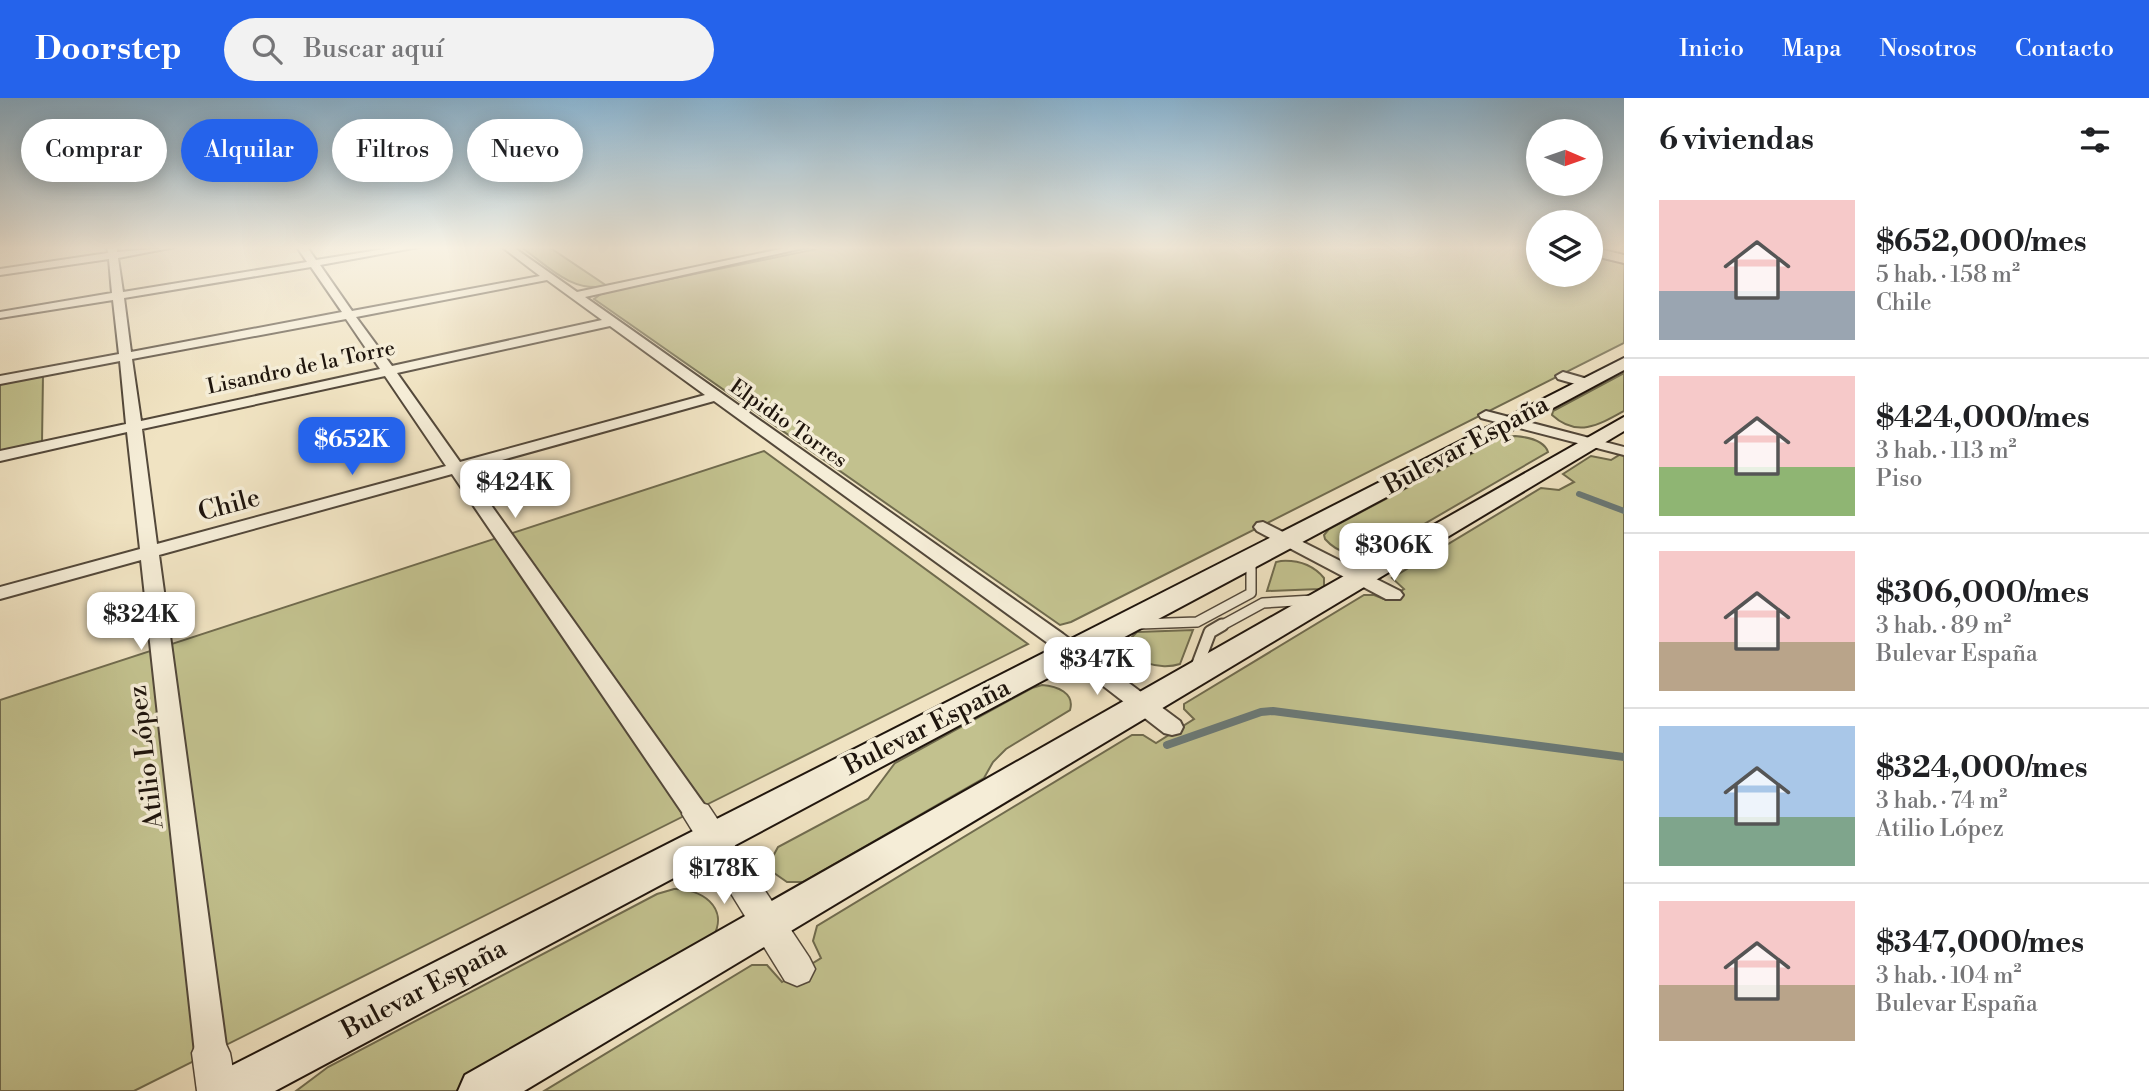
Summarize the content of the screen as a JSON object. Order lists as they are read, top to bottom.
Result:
{
  "streets": {
    "main road": ["Bulevar España"],
    "street": [
      "Lisandro de la Torre",
      "Elpidio Torres",
      "Chile",
      "Atilio López"
    ]
  },
  "crossings": [
    ["Lisandro de la Torre", "Elpidio Torres"],
    ["Lisandro de la Torre", "Atilio López"],
    ["Elpidio Torres", "Bulevar España"],
    ["Elpidio Torres", "Chile"],
    ["Chile", "Atilio López"]
  ],
  "north": "right",
  "page": {
    "header": "Doorstep",
    "search": "Buscar aquí",
    "nav": [
      "Inicio",
      "Mapa",
      "Nosotros",
      "Contacto"
    ],
    "heading": "6 viviendas",
    "chip": [
      "Comprar",
      "Alquilar",
      "Filtros",
      "Nuevo"
    ],
    "list": [
      {
        "name": "$652,000/mes",
        "note": "5 hab. · 158 m² · Chile"
      },
      {
        "name": "$424,000/mes",
        "note": "3 hab. · 113 m² · Piso"
      },
      {
        "name": "$306,000/mes",
        "note": "3 hab. · 89 m² · Bulevar España"
      },
      {
        "name": "$324,000/mes",
        "note": "3 hab. · 74 m² · Atilio López"
      },
      {
        "name": "$347,000/mes",
        "note": "3 hab. · 104 m² · Bulevar España"
      }
    ],
    "price": [
      "$652K",
      "$424K",
      "$306K",
      "$324K",
      "$347K",
      "$178K"
    ]
  }
}
